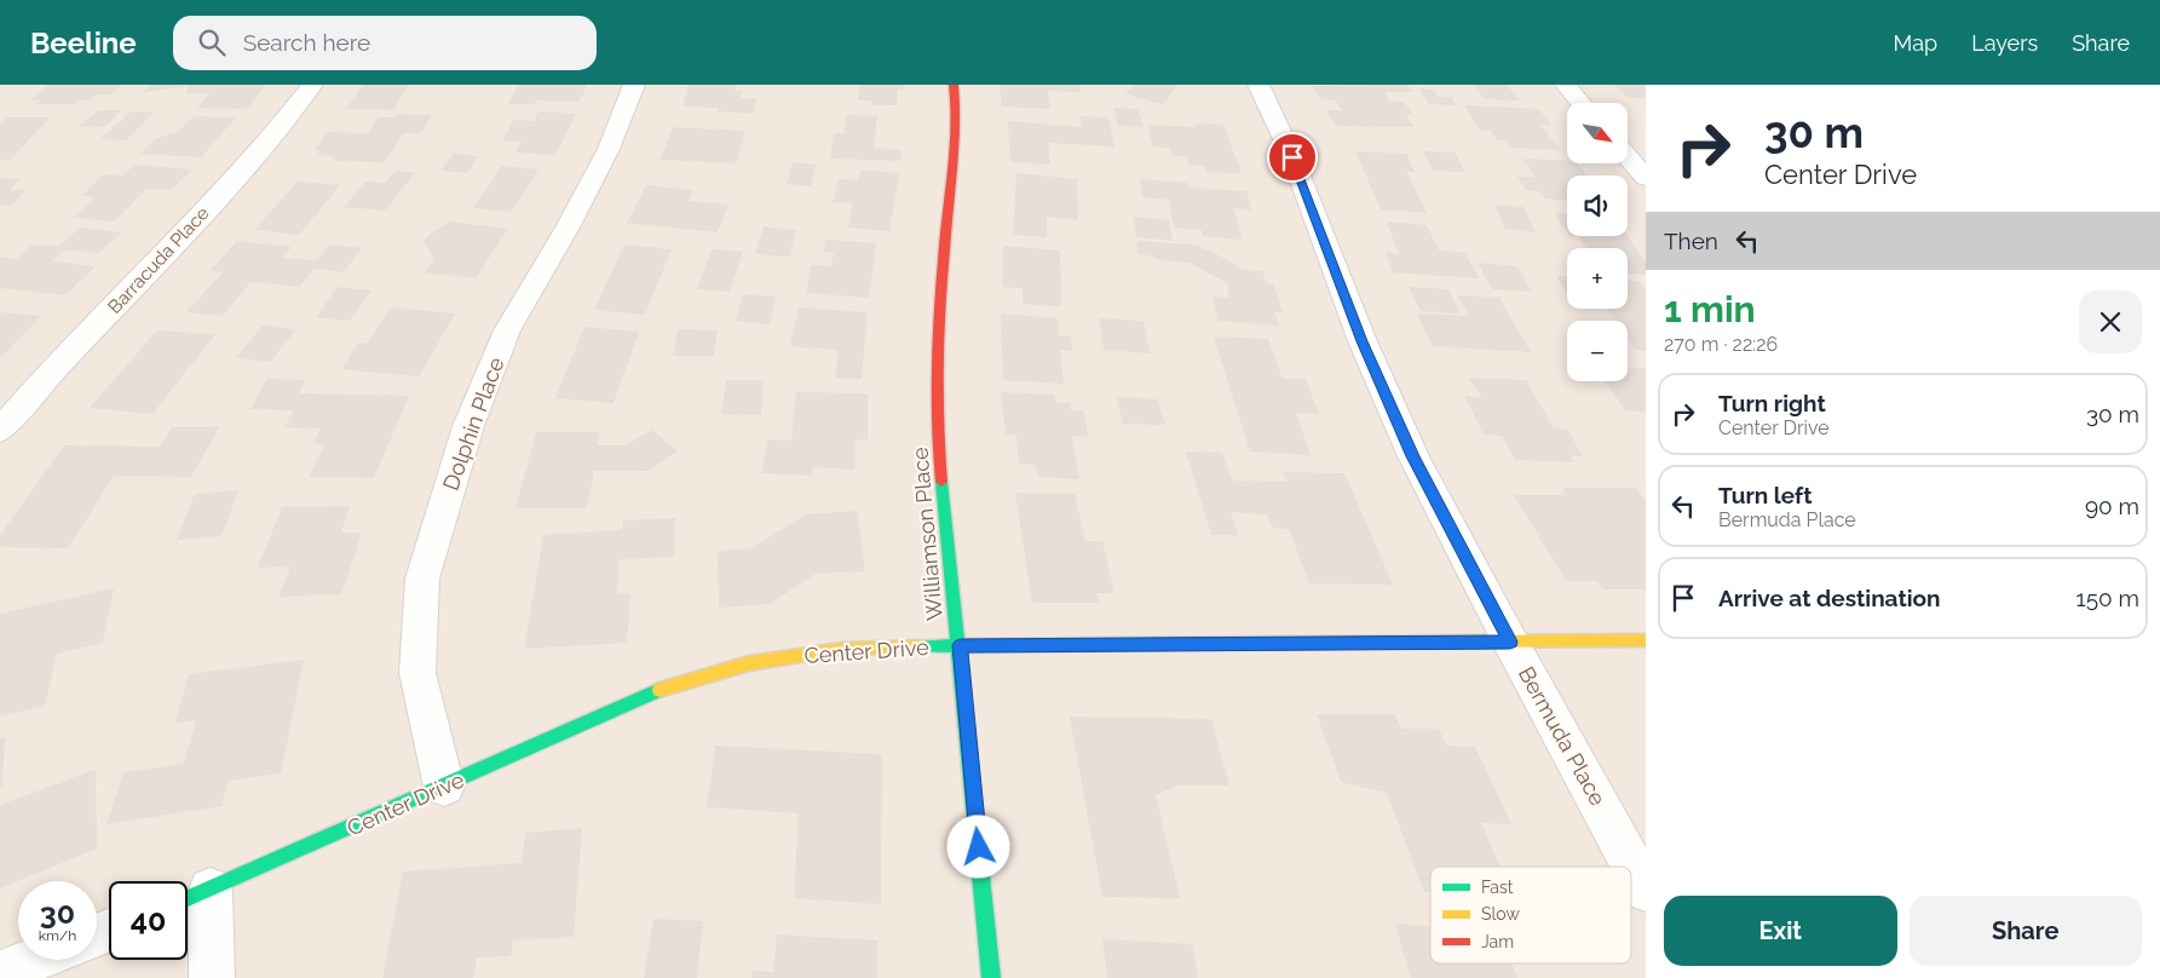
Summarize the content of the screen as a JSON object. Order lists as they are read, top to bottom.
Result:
{
  "streets": {
    "street": [
      "Barracuda Place",
      "Dolphin Place",
      "Williamson Place",
      "Center Drive",
      "Bermuda Place"
    ]
  },
  "crossings": [
    ["Dolphin Place", "Center Drive"],
    ["Williamson Place", "Center Drive"],
    ["Center Drive", "Bermuda Place"]
  ],
  "legend": ["Fast", "Slow", "Jam"],
  "north": "bottom right",
  "page": {
    "header": "Beeline",
    "search": "Search here",
    "nav": ["Map", "Layers", "Share"],
    "turn": ["30 m", "Center Drive"],
    "map_buttons": ["+", "−"],
    "then": "Then",
    "heading": ["1 min", "270 m · 22:26"],
    "list": [
      {
        "name": "Turn right",
        "note": "Center Drive",
        "value": "30 m"
      },
      {
        "name": "Turn left",
        "note": "Bermuda Place",
        "value": "90 m"
      },
      {
        "name": "Arrive at destination",
        "value": "150 m"
      }
    ],
    "speed": "30 km/h",
    "limit": "40",
    "buttons": ["Exit", "Share"]
  }
}
